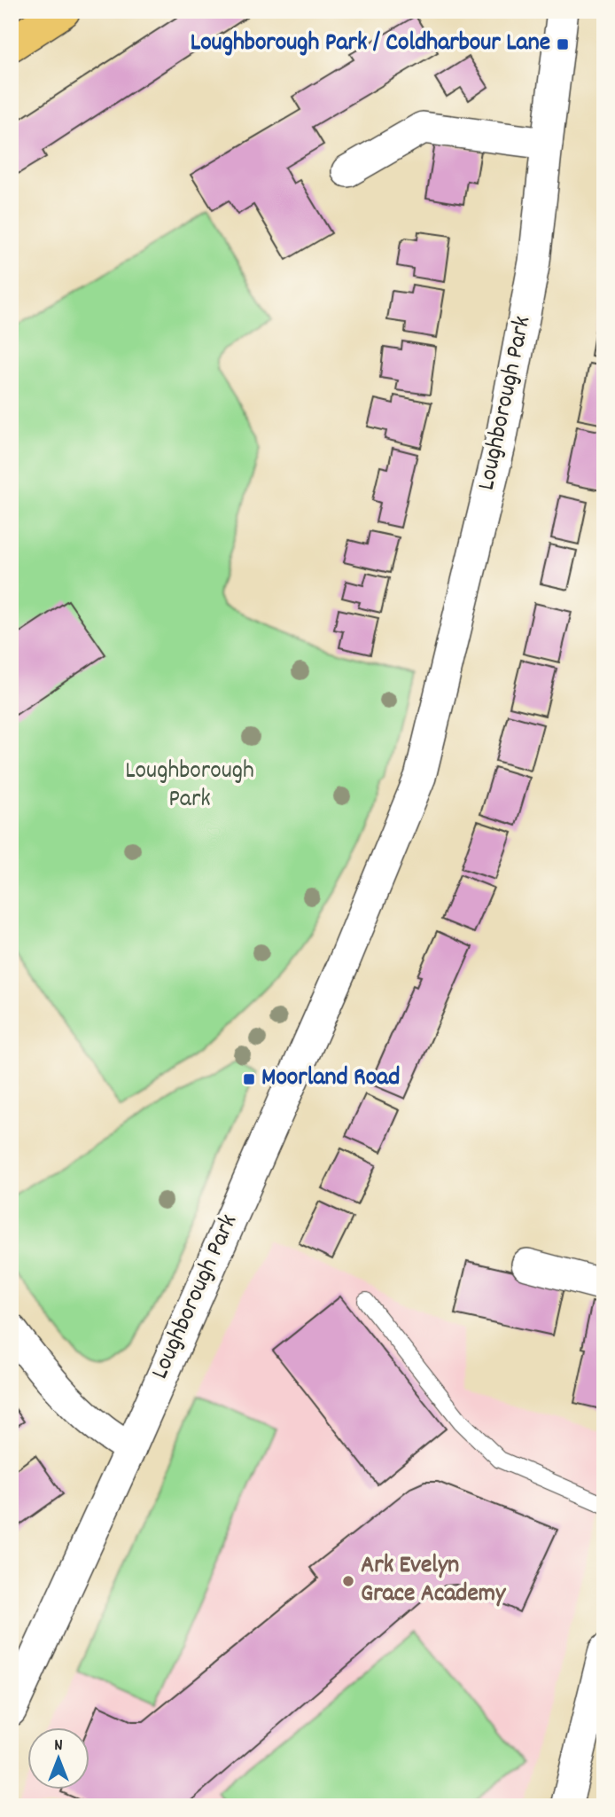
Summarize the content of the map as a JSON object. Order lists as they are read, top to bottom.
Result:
{
  "streets": {
    "street": ["Loughborough Park"]
  },
  "parks": ["Loughborough Park"],
  "places": {
    "transit": ["Loughborough Park / Coldharbour Lane", "Moorland Road"],
    "other": ["Ark Evelyn Grace Academy"]
  },
  "north": "top"
}
